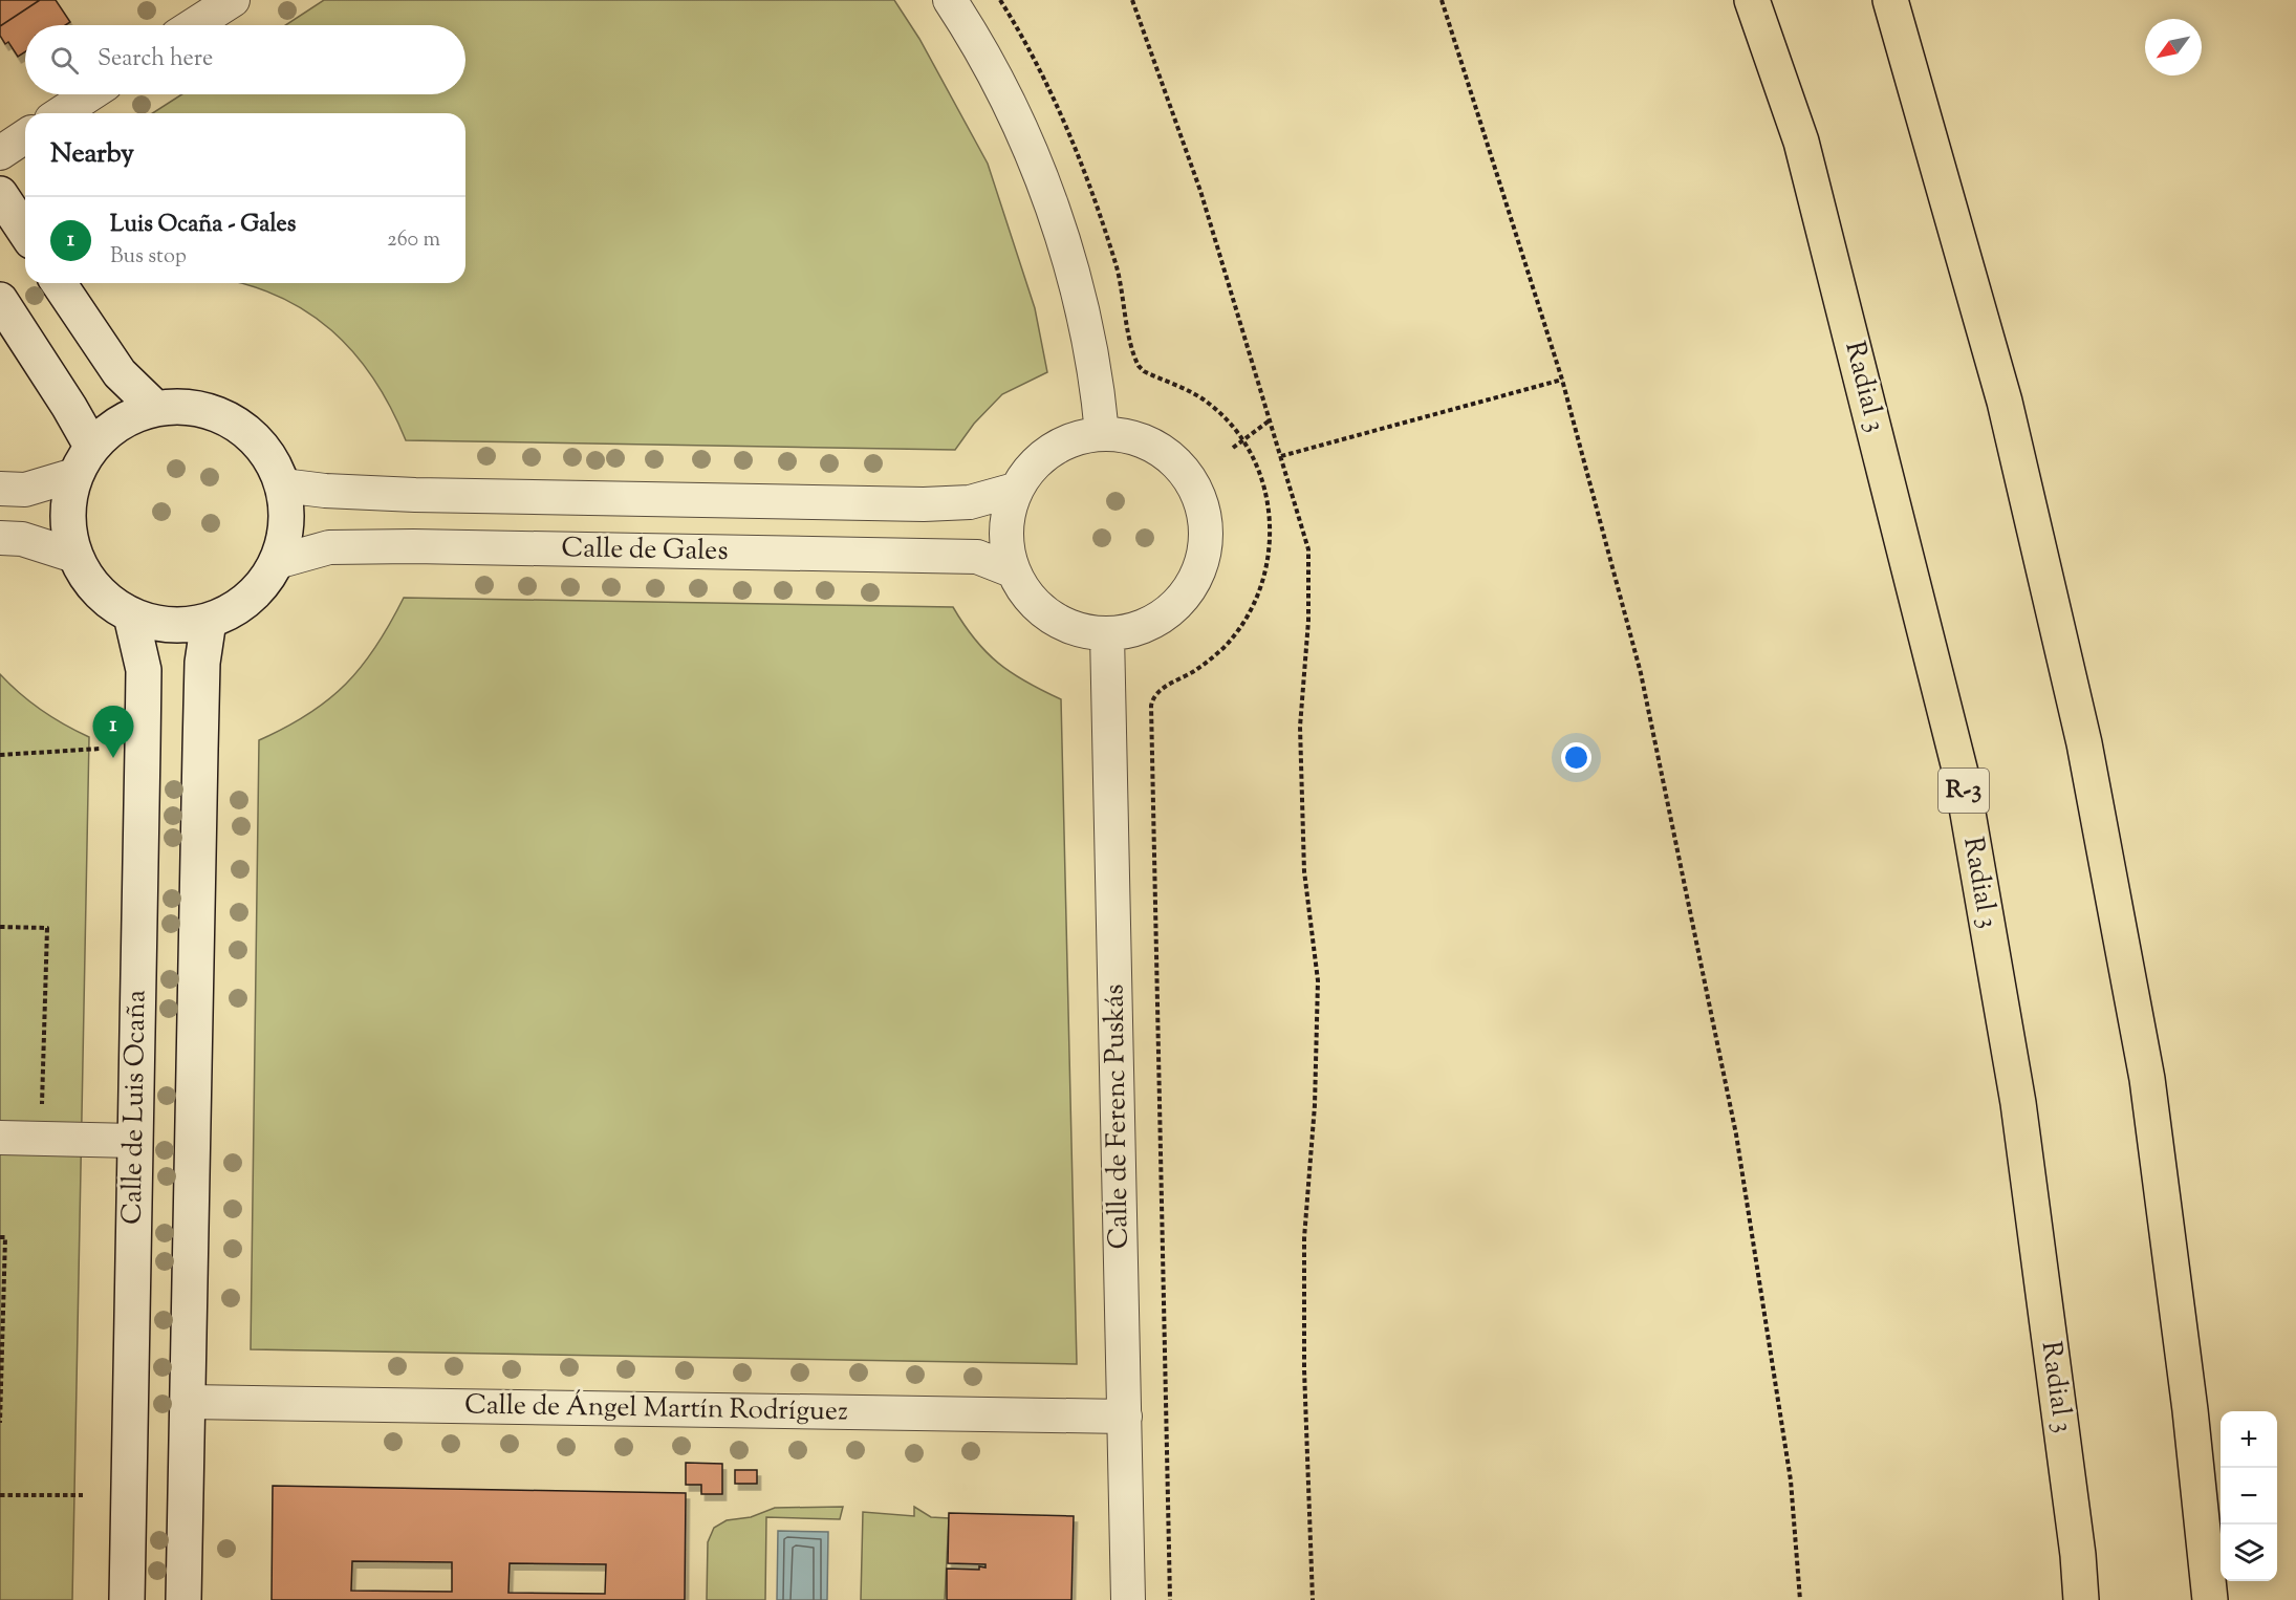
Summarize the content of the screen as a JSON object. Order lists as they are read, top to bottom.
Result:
{
  "streets": {
    "highway": ["Radial 3", "R-3"],
    "main road": ["Calle de Luis Ocaña"],
    "street": ["Calle de Gales", "Calle de Ferenc Puskás", "Calle de Ángel Martín Rodríguez"]
  },
  "crossings": [
    ["Calle de Gales", "Calle de Luis Ocaña"],
    ["Calle de Gales", "Calle de Ferenc Puskás"],
    ["Calle de Ferenc Puskás", "Calle de Ángel Martín Rodríguez"]
  ],
  "north": "bottom left",
  "page": {
    "search": "Search here",
    "heading": "Nearby",
    "list": [
      {
        "mark": "1",
        "name": "Luis Ocaña - Gales",
        "note": "Bus stop",
        "value": "260 m"
      }
    ],
    "pins": "1",
    "map_buttons": ["+", "−"]
  }
}
